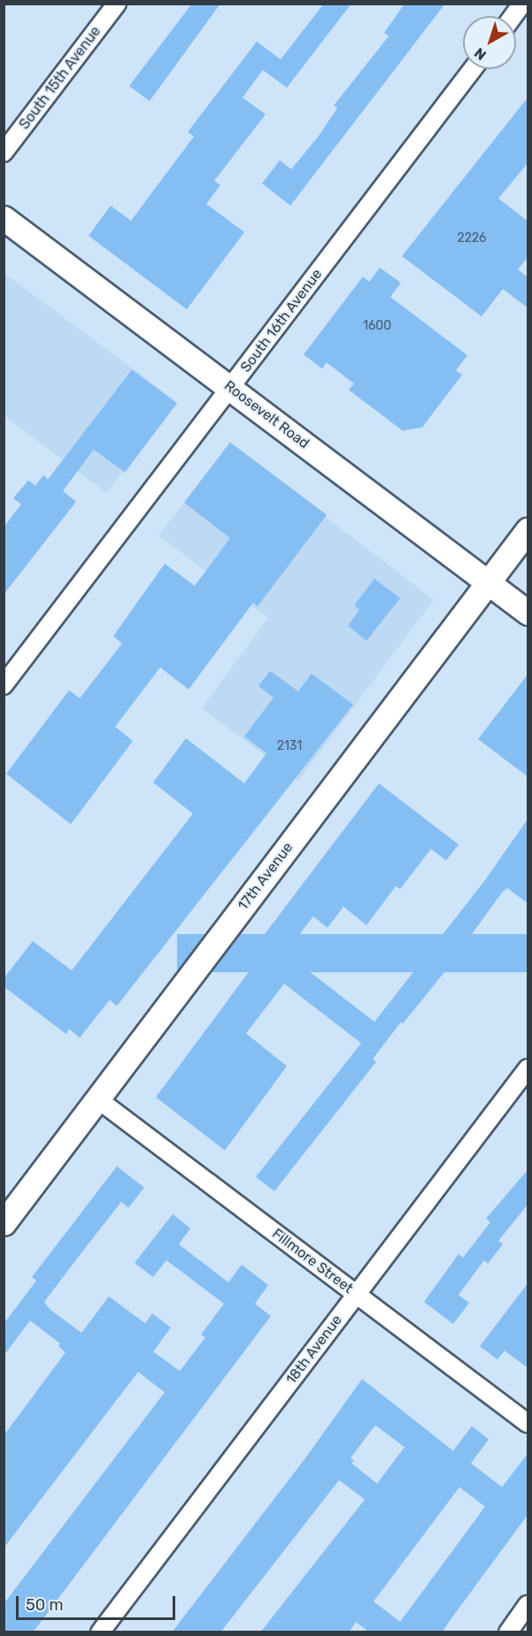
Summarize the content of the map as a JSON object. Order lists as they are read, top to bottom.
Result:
{
  "streets": {
    "street": [
      "South 15th Avenue",
      "South 16th Avenue",
      "Roosevelt Road",
      "17th Avenue",
      "Fillmore Street",
      "18th Avenue"
    ]
  },
  "crossings": [
    ["South 16th Avenue", "Roosevelt Road"],
    ["Roosevelt Road", "17th Avenue"],
    ["17th Avenue", "Fillmore Street"],
    ["Fillmore Street", "18th Avenue"]
  ],
  "house_numbers": ["2226", "1600", "2131"],
  "scale_bar": "50 m",
  "north": "bottom left"
}
